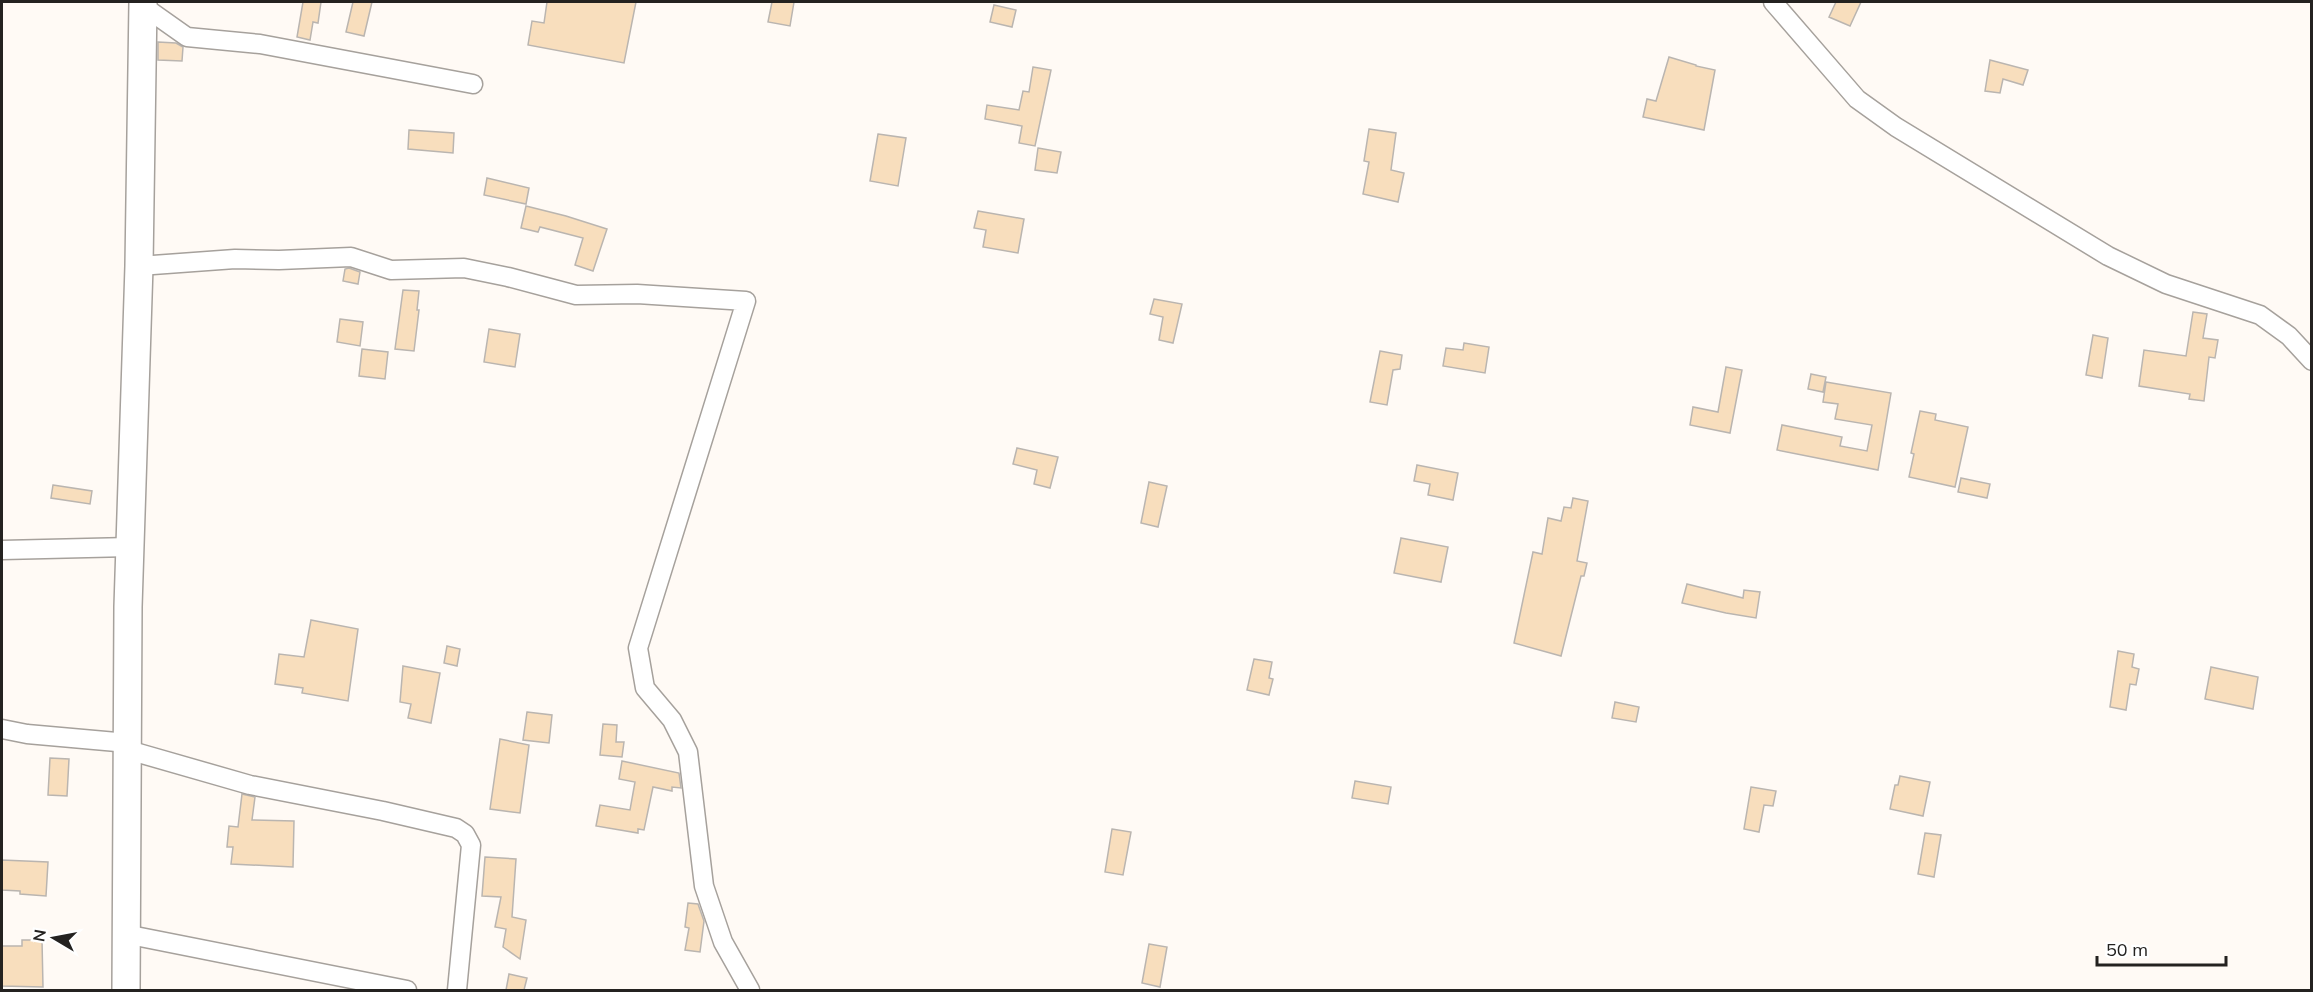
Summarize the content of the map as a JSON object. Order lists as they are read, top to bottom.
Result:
{
  "scale_bar": "50 m",
  "north": "left"
}
